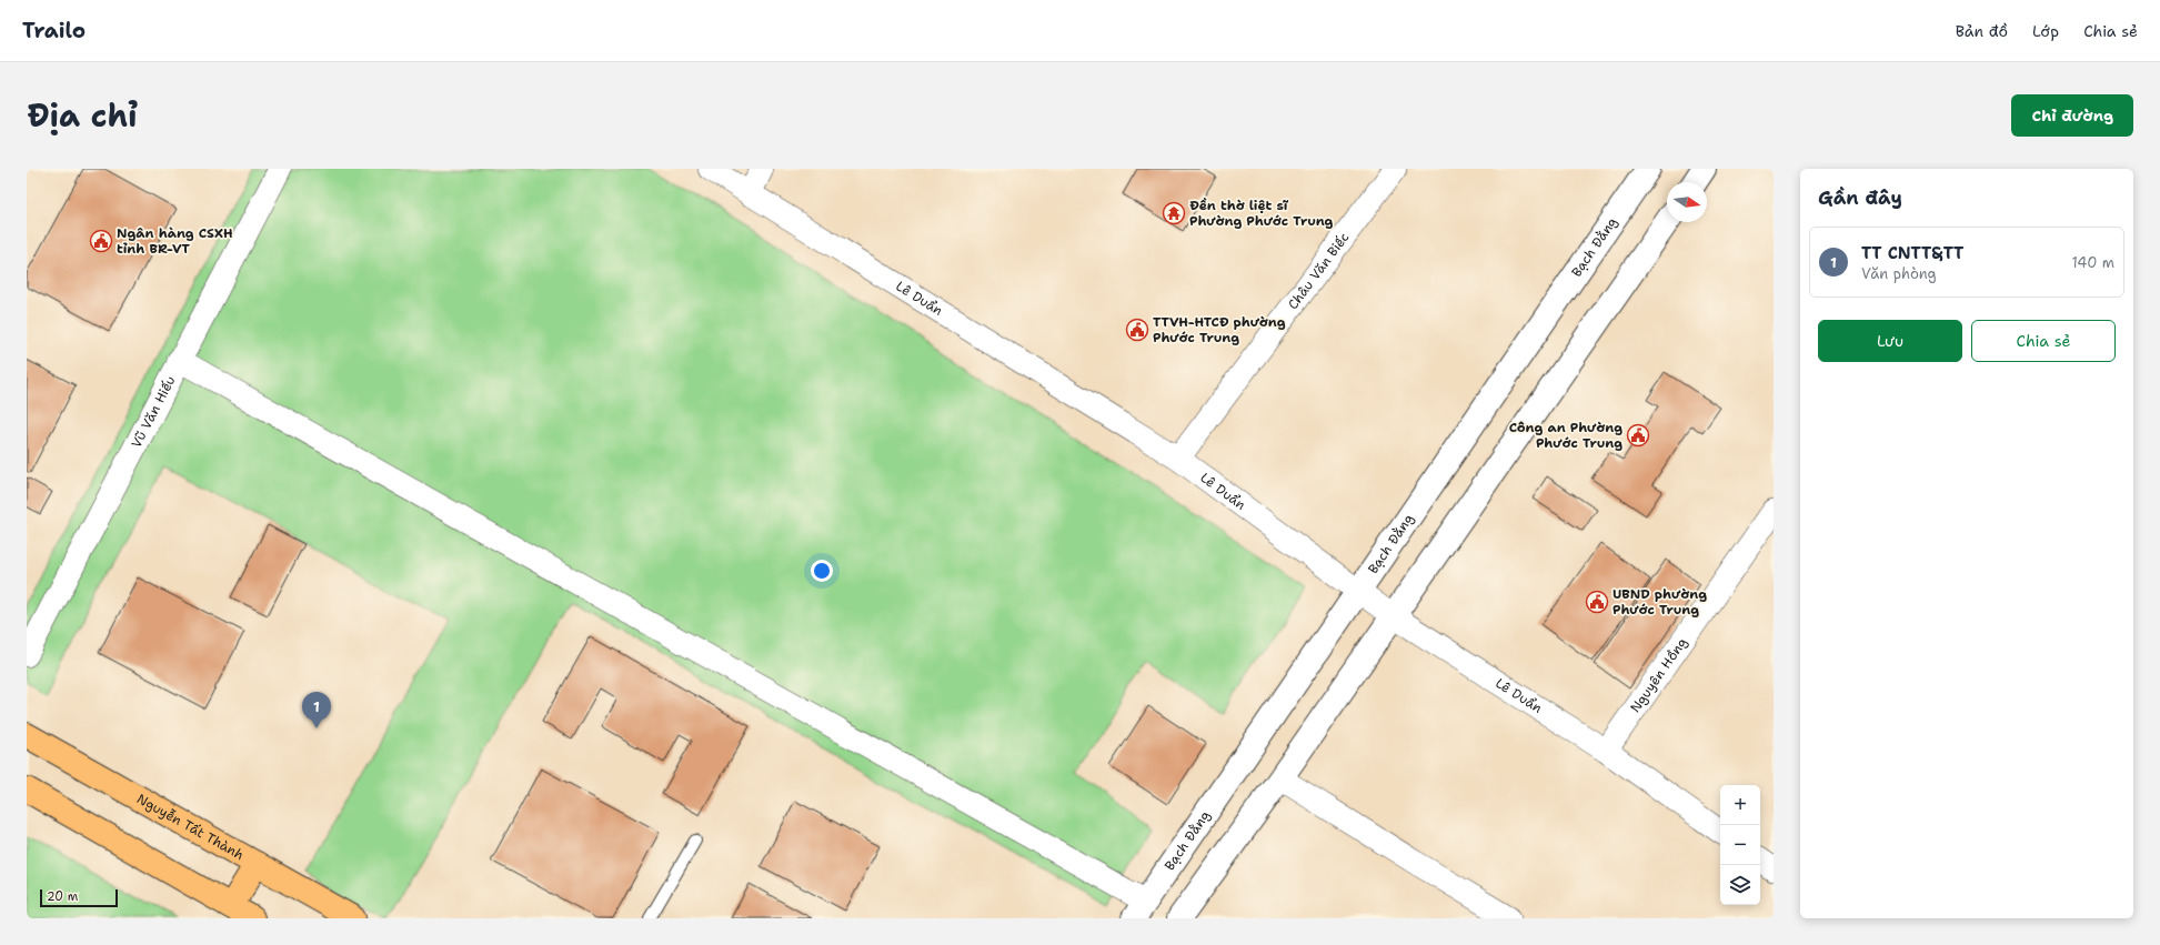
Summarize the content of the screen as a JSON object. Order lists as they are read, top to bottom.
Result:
{
  "streets": {
    "main road": ["Nguyễn Tất Thành"],
    "street": [
      "Bạch Đằng",
      "Châu Văn Biếc",
      "Lê Duẩn",
      "Vũ Văn Hiếu",
      "Nguyên Hồng"
    ]
  },
  "crossings": [
    ["Bạch Đằng", "Lê Duẩn"],
    ["Châu Văn Biếc", "Lê Duẩn"],
    ["Lê Duẩn", "Nguyên Hồng"]
  ],
  "places": {
    "temple": ["Đền thờ liệt sĩ Phường Phước Trung"],
    "public building": [
      "Ngân hàng CSXH tỉnh BR-VT",
      "TTVH-HTCĐ phường Phước Trung",
      "Công an Phường Phước Trung",
      "UBND phường Phước Trung"
    ]
  },
  "scale_bar": "20 m",
  "north": "right",
  "page": {
    "header": "Trailo",
    "nav": ["Bản đồ", "Lớp", "Chia sẻ"],
    "title": "Địa chỉ",
    "buttons": [
      "Chỉ đường",
      ["Lưu", "Chia sẻ"]
    ],
    "heading": "Gần đây",
    "list": [
      {
        "mark": "1",
        "name": "TT CNTT&TT",
        "note": "Văn phòng",
        "value": "140 m"
      }
    ],
    "pins": "1",
    "map_buttons": ["+", "−"],
    "scale": "20 m"
  }
}
